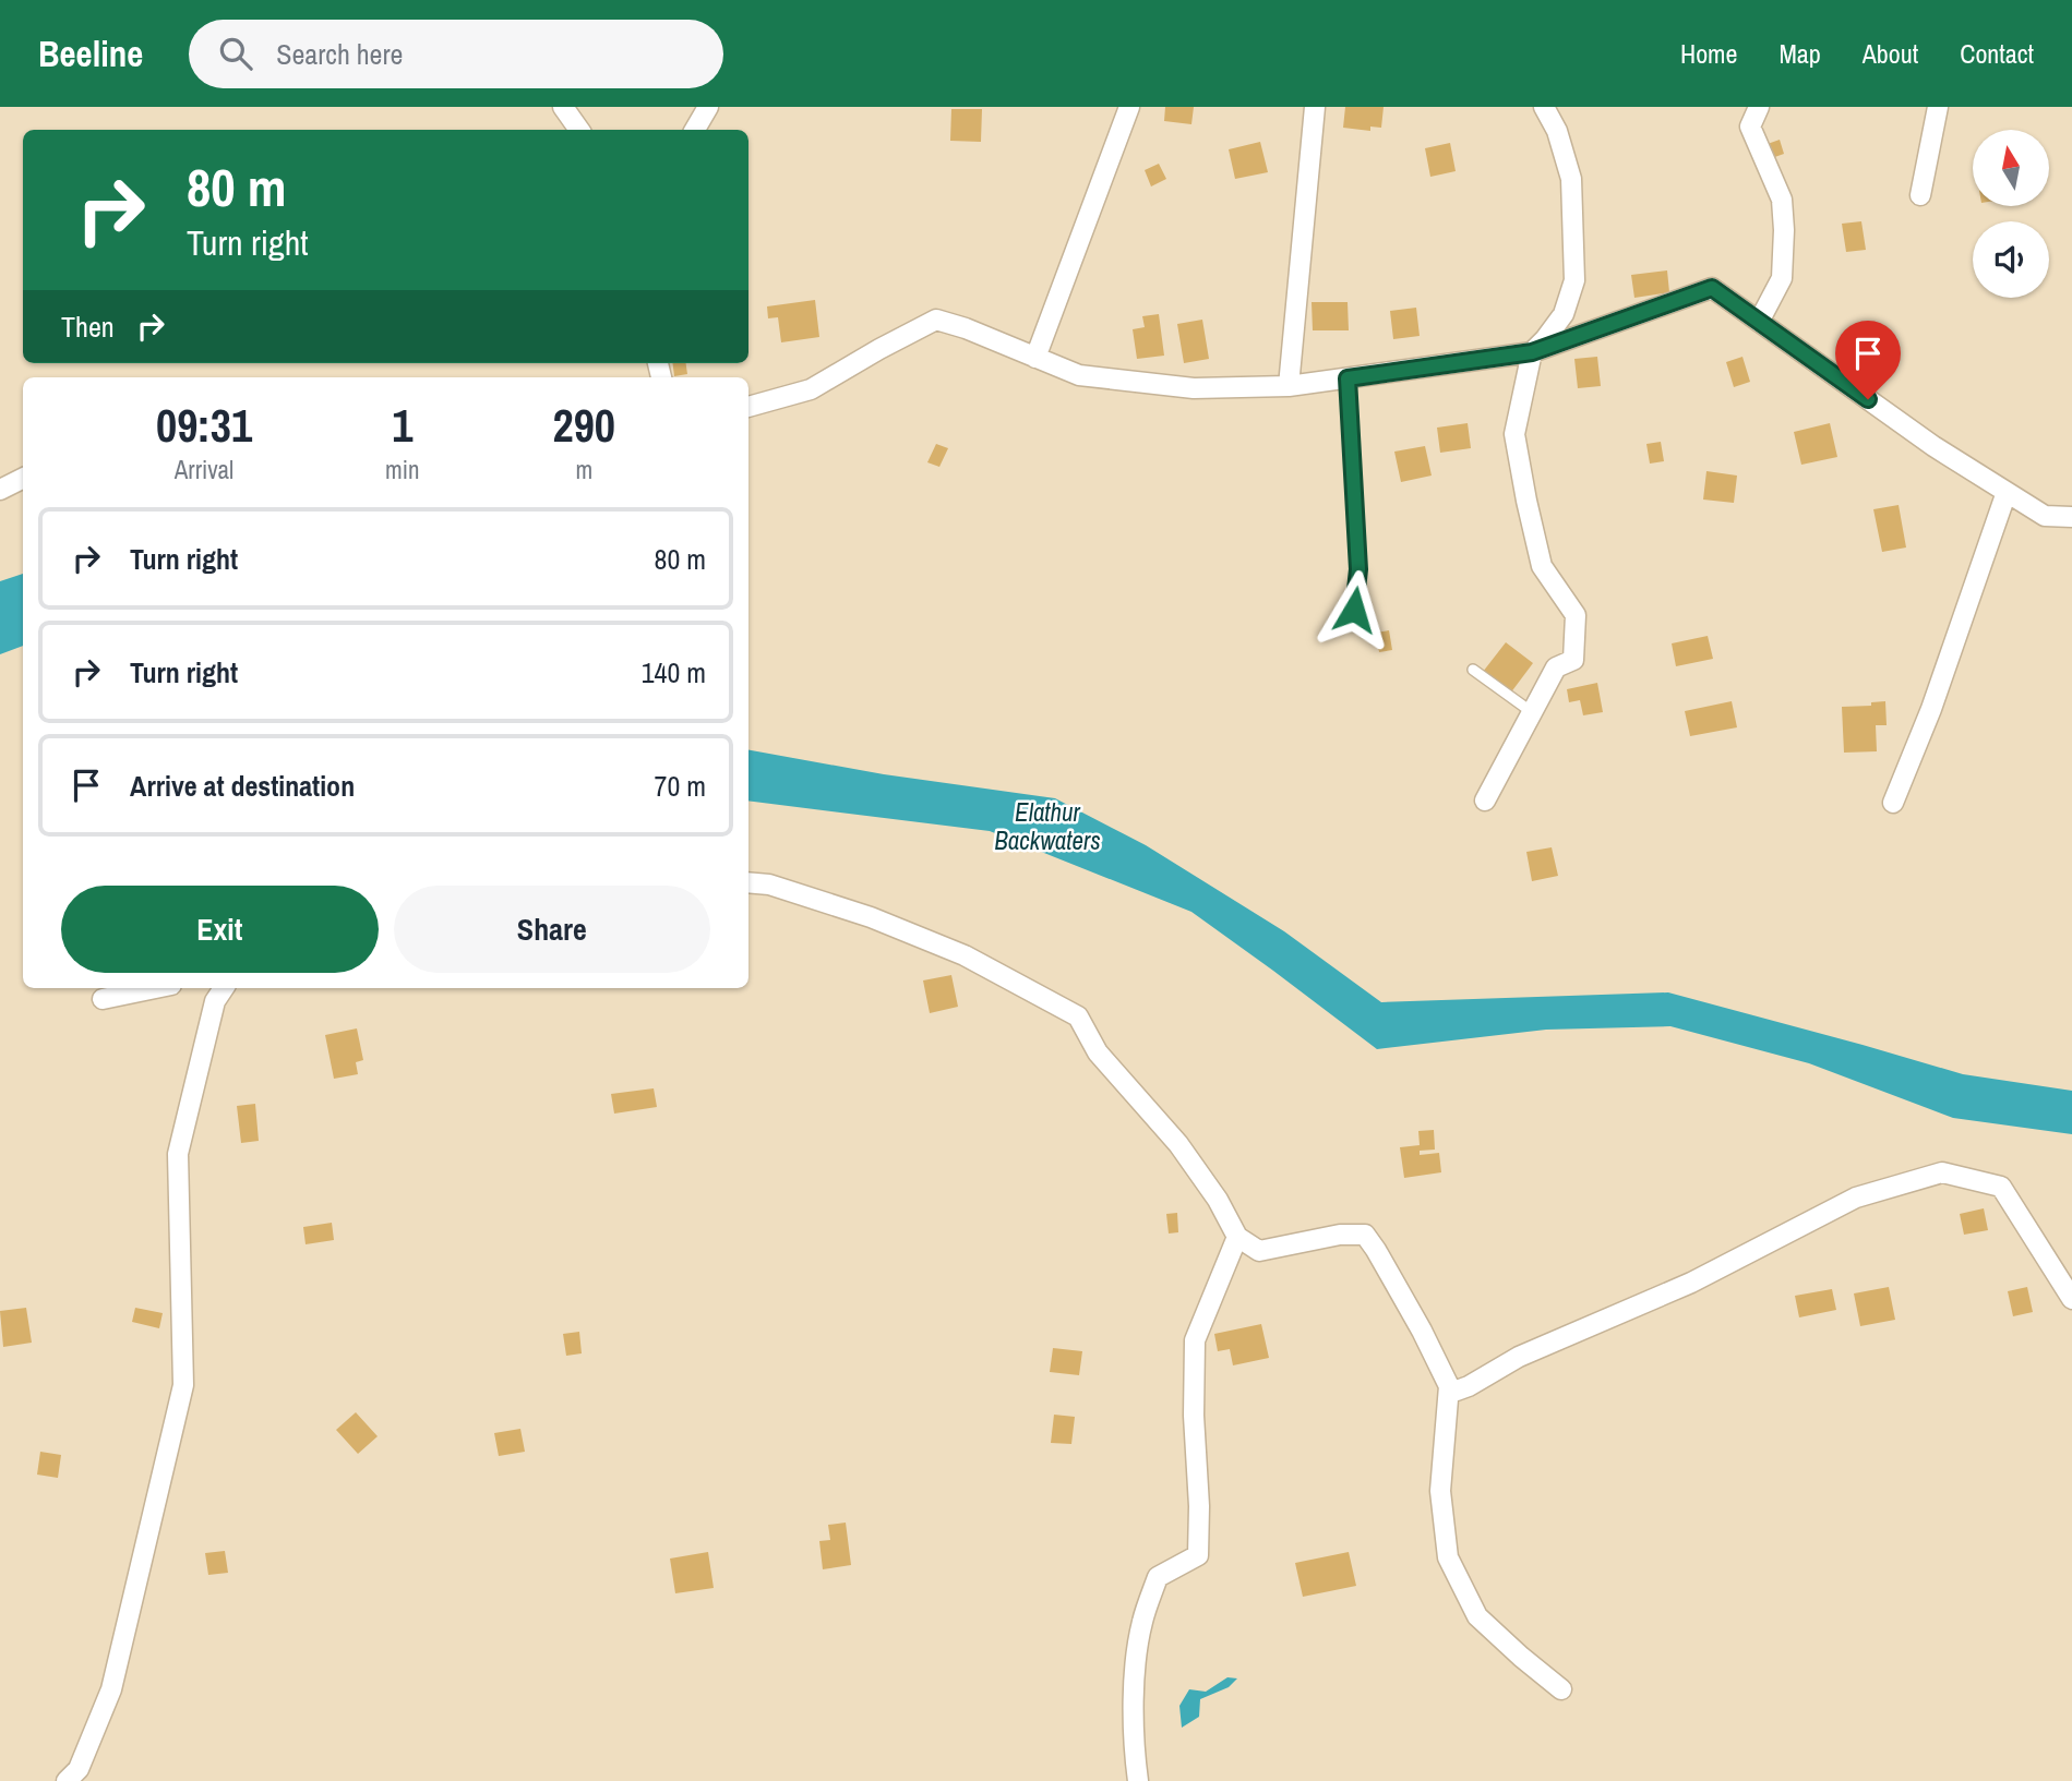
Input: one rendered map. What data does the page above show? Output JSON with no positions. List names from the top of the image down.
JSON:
{
  "water": ["Elathur Backwaters"],
  "north": "top",
  "page": {
    "header": "Beeline",
    "search": "Search here",
    "nav": [
      "Home",
      "Map",
      "About",
      "Contact"
    ],
    "turn": ["80 m", "Turn right"],
    "then": "Then",
    "eta": [
      "09:31",
      "Arrival",
      "1",
      "min",
      "290",
      "m"
    ],
    "list": [
      {
        "name": "Turn right",
        "value": "80 m"
      },
      {
        "name": "Turn right",
        "value": "140 m"
      },
      {
        "name": "Arrive at destination",
        "value": "70 m"
      }
    ],
    "buttons": ["Exit", "Share"]
  }
}
